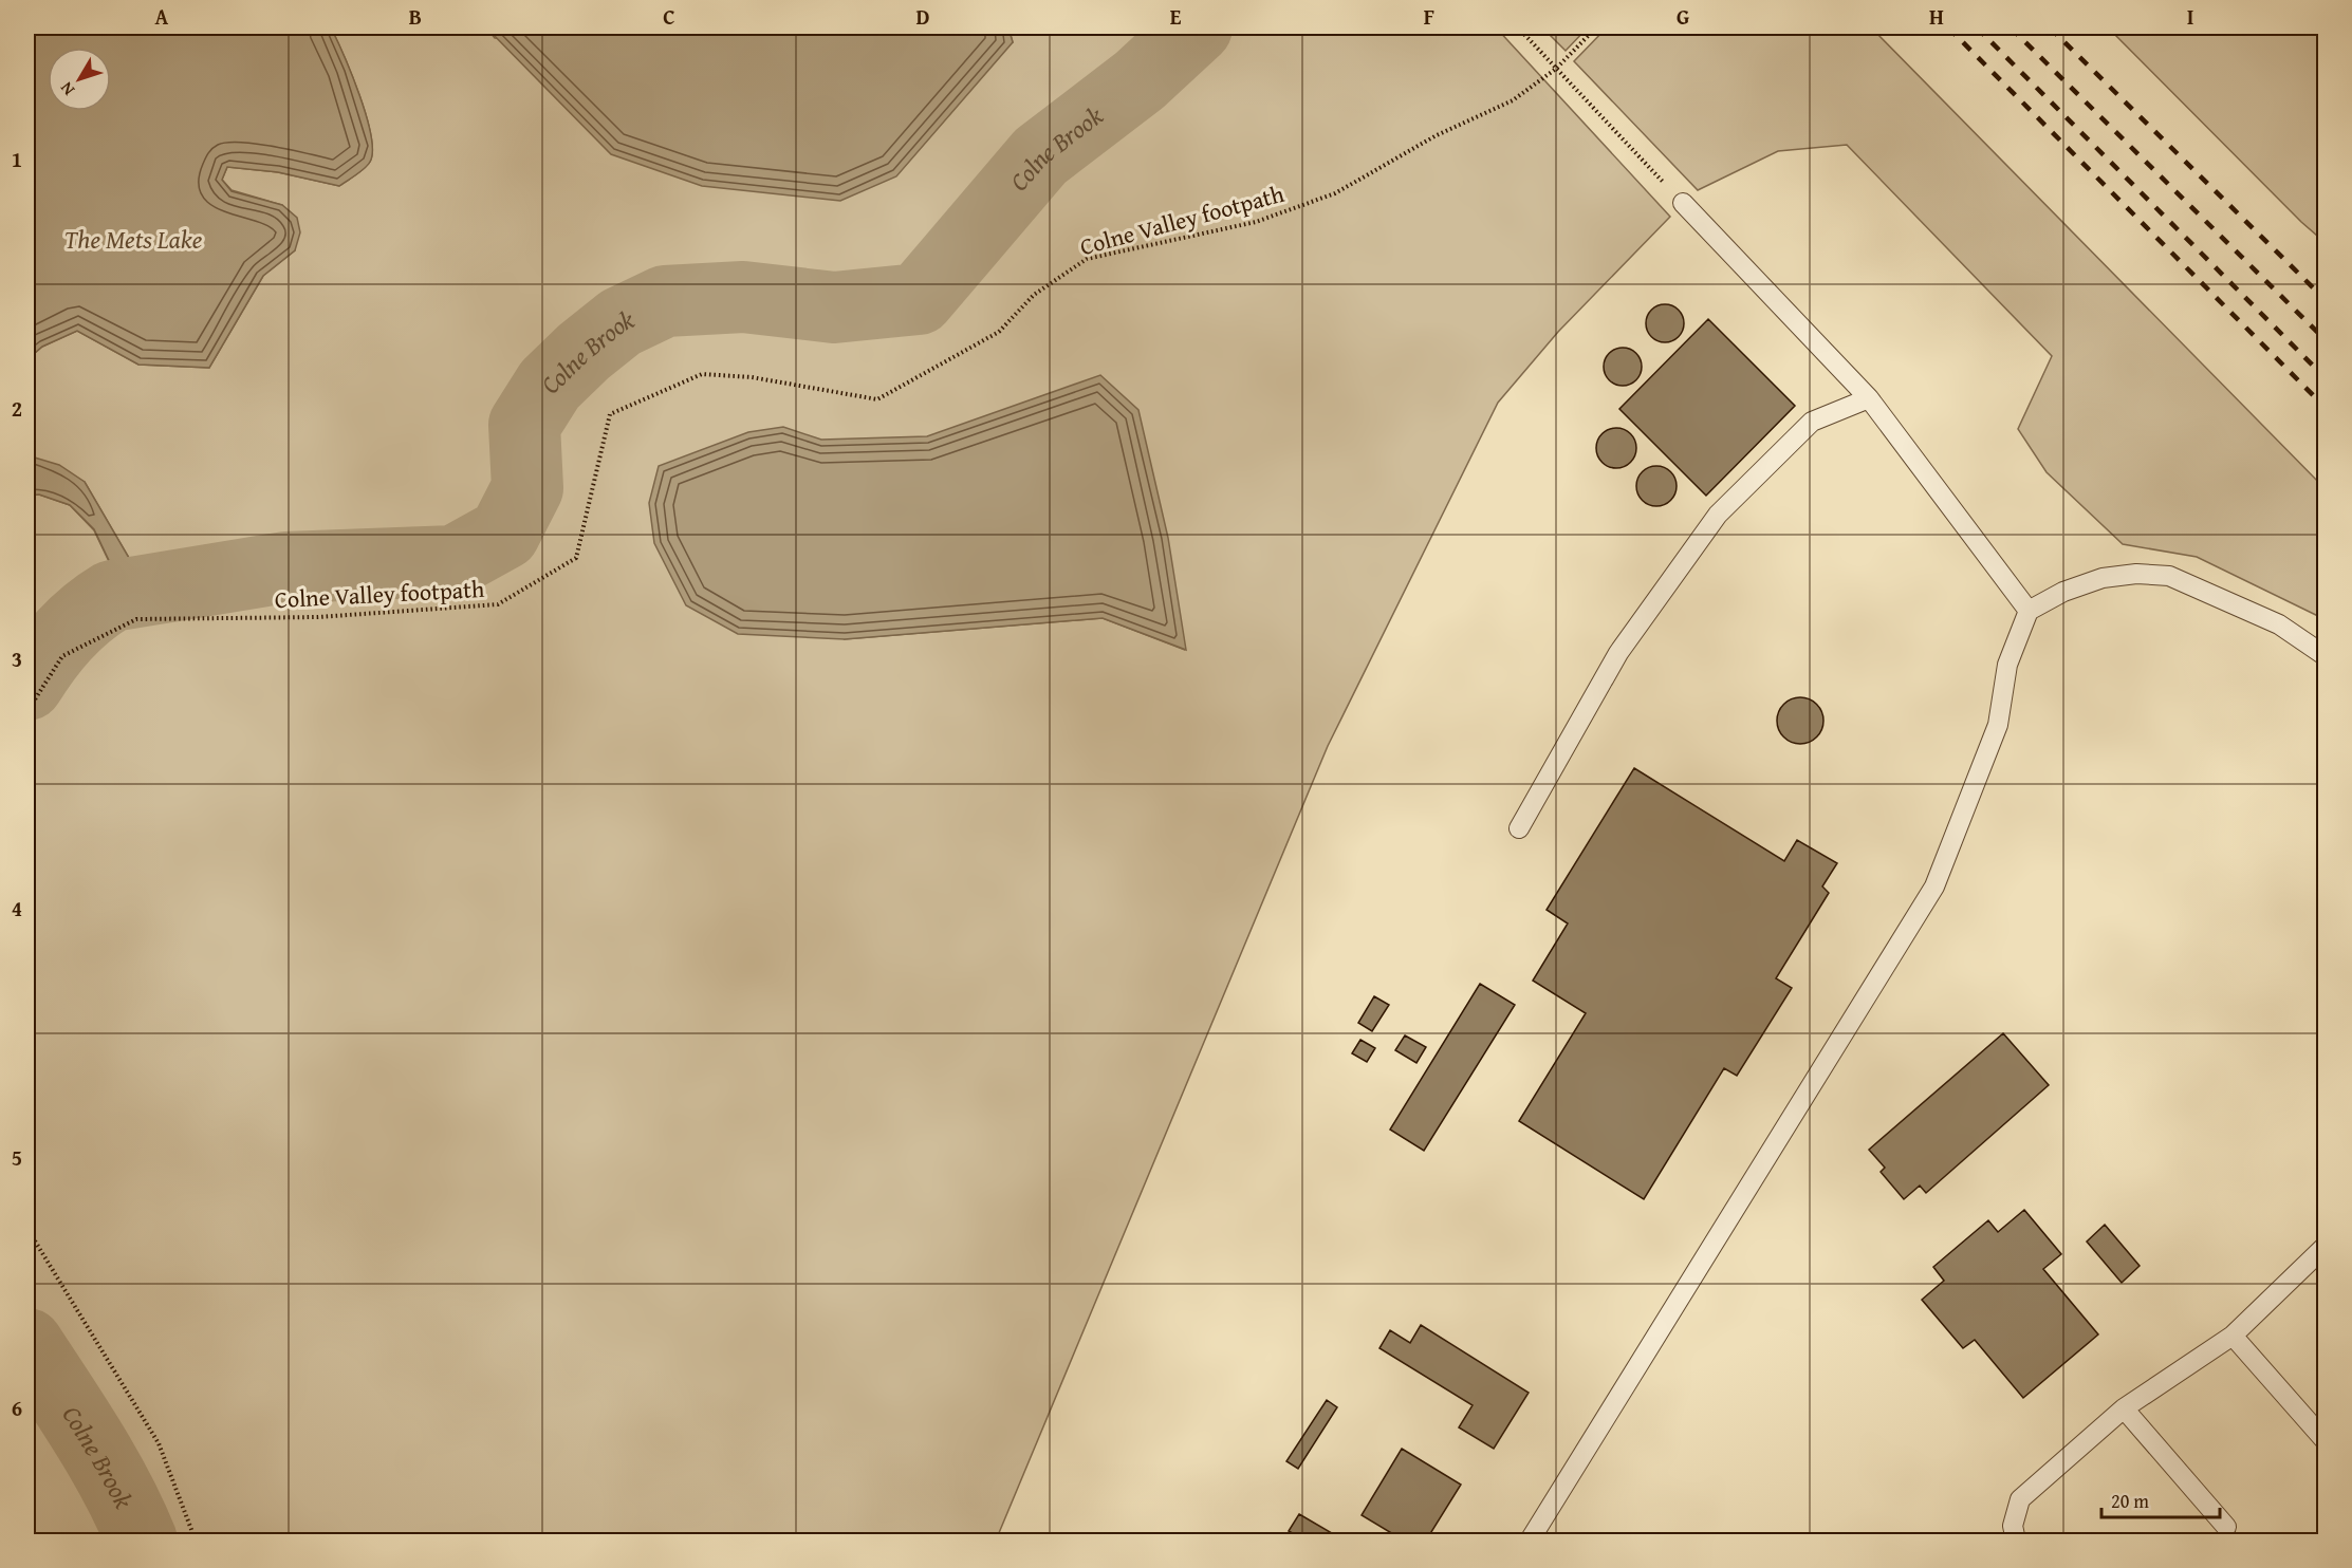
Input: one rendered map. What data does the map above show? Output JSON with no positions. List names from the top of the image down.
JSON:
{
  "streets": {
    "path": ["Colne Valley footpath"]
  },
  "water": ["Colne Brook", "The Mets Lake"],
  "scale_bar": "20 m",
  "north": "bottom left",
  "grid": {
    "columns": [
      "A",
      "B",
      "C",
      "D",
      "E",
      "F",
      "G",
      "H",
      "I"
    ],
    "rows": [
      "1",
      "2",
      "3",
      "4",
      "5",
      "6"
    ]
  }
}
